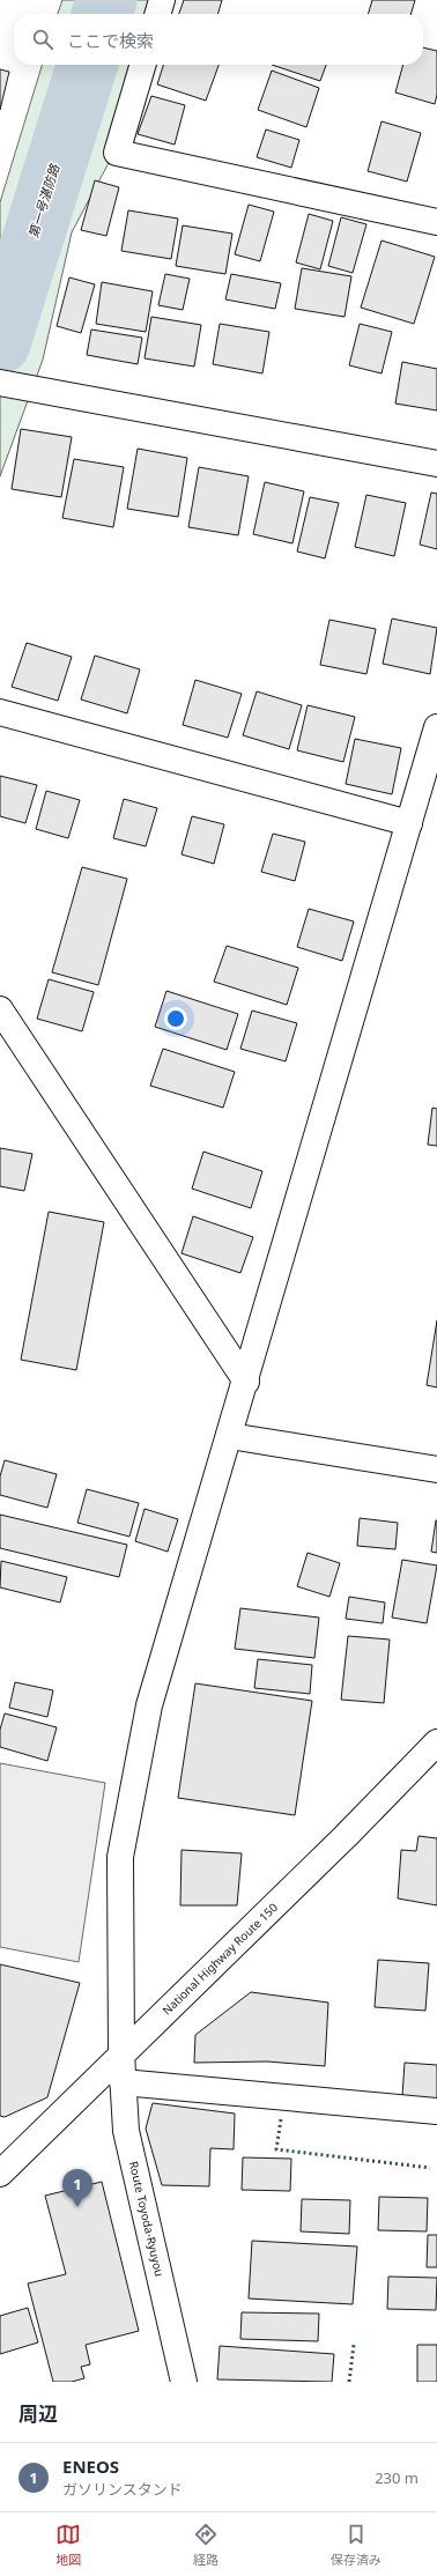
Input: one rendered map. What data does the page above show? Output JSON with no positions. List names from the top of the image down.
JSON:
{
  "streets": {
    "main road": ["National Highway Route 150", "Route Toyoda-Ryuyou"]
  },
  "crossings": [
    ["National Highway Route 150", "Route Toyoda-Ryuyou"]
  ],
  "water": ["第一号湛防路"],
  "page": {
    "search": "ここで検索",
    "pins": "1",
    "heading": "周辺",
    "list": [
      {
        "mark": "1",
        "name": "ENEOS",
        "note": "ガソリンスタンド",
        "value": "230 m"
      }
    ],
    "nav": ["地図", "経路", "保存済み"]
  }
}
